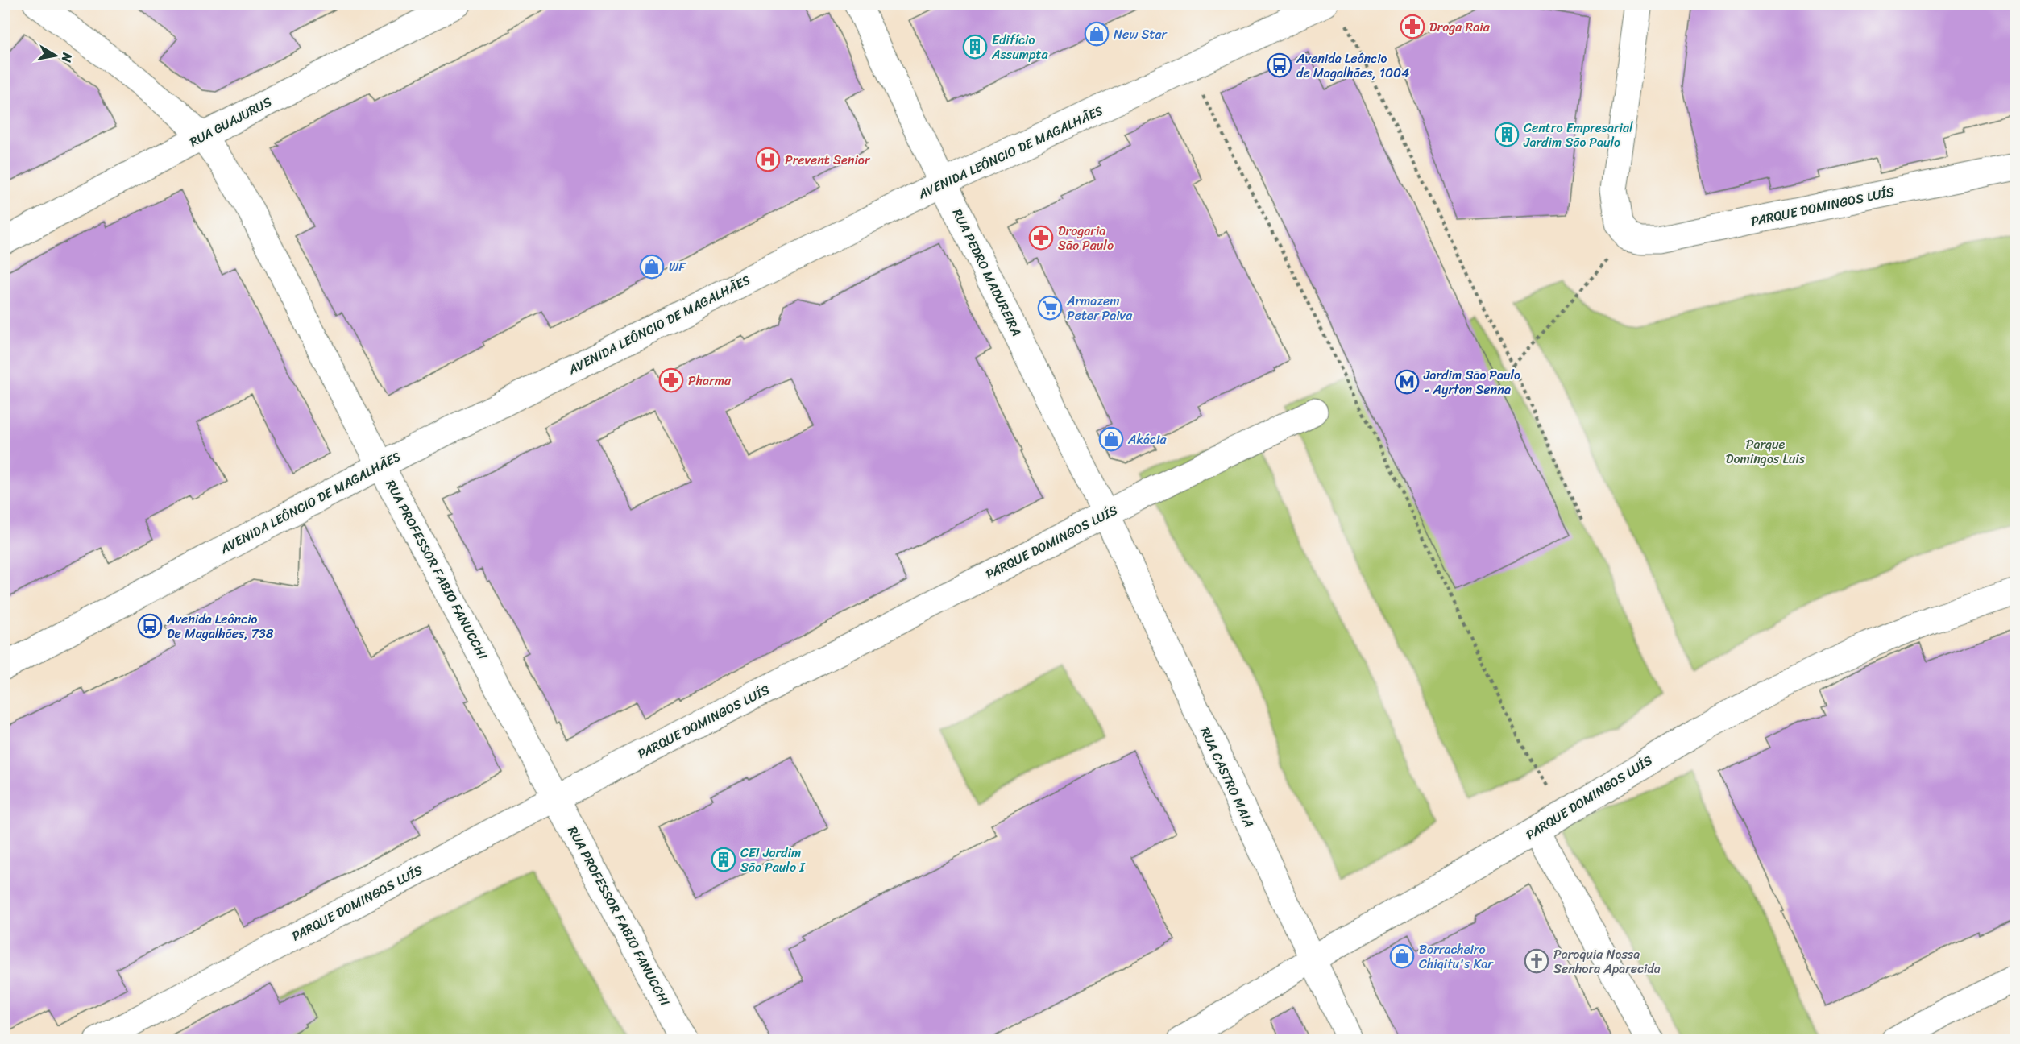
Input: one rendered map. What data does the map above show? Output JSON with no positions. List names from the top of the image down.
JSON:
{
  "streets": {
    "street": [
      "RUA GUAJURUS",
      "AVENIDA LEÔNCIO DE MAGALHÃES",
      "PARQUE DOMINGOS LUÍS",
      "RUA PEDRO MADUREIRA",
      "RUA PROFESSOR FABIO FANUCCHI",
      "RUA CASTRO MAIA"
    ]
  },
  "crossings": [
    ["RUA GUAJURUS", "RUA PROFESSOR FABIO FANUCCHI"],
    ["AVENIDA LEÔNCIO DE MAGALHÃES", "RUA PEDRO MADUREIRA"],
    ["AVENIDA LEÔNCIO DE MAGALHÃES", "RUA PROFESSOR FABIO FANUCCHI"],
    ["PARQUE DOMINGOS LUÍS", "RUA PEDRO MADUREIRA"],
    ["PARQUE DOMINGOS LUÍS", "RUA PROFESSOR FABIO FANUCCHI"],
    ["PARQUE DOMINGOS LUÍS", "RUA CASTRO MAIA"],
    ["RUA PEDRO MADUREIRA", "RUA CASTRO MAIA"]
  ],
  "parks": ["Parque Domingos Luis"],
  "places": {
    "pharmacy": ["Droga Raia", "Drogaria São Paulo", "Pharma"],
    "shop": [
      "New Star",
      "WF",
      "Akácia",
      "Borracheiro Chiqitu's Kar"
    ],
    "building": ["Edifício Assumpta", "Centro Empresarial Jardim São Paulo", "CEI Jardim São Paulo I"],
    "bus stop": ["Avenida Leôncio de Magalhães, 1004", "Avenida Leôncio De Magalhães, 738"],
    "hospital": ["Prevent Senior"],
    "supermarket": ["Armazem Peter Paiva"],
    "metro station": ["Jardim São Paulo - Ayrton Senna"],
    "church": ["Paroquia Nossa Senhora Aparecida"]
  },
  "north": "right"
}
